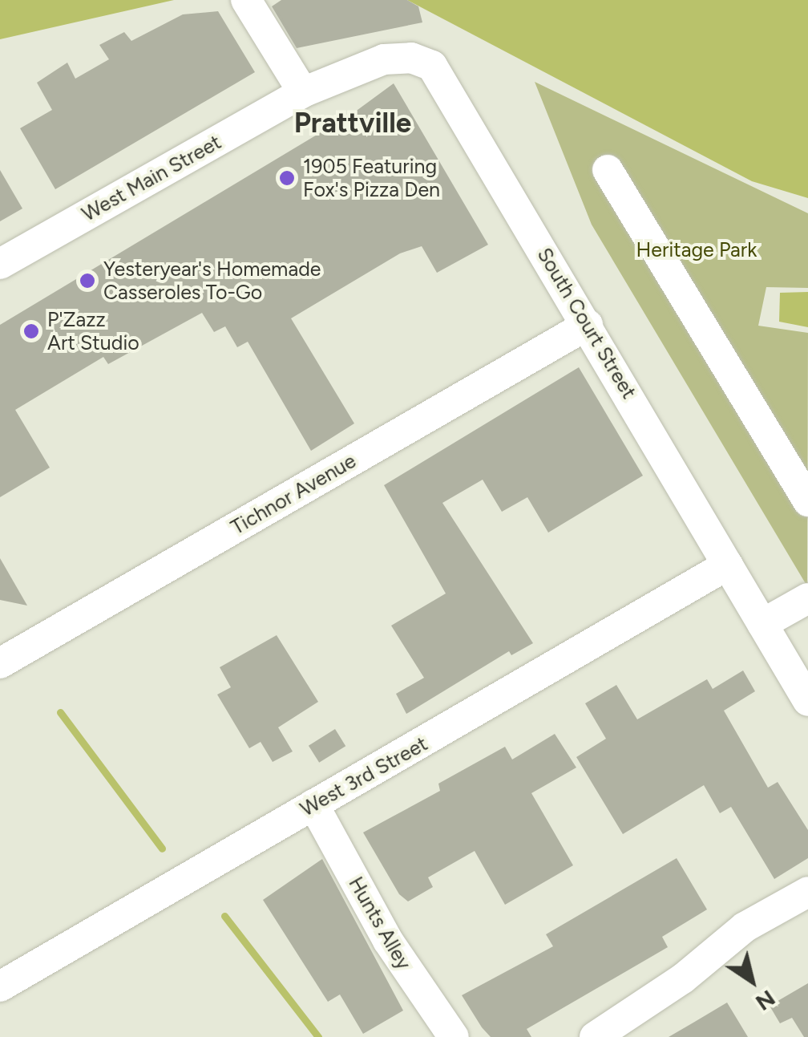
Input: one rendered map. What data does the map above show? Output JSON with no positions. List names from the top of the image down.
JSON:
{
  "streets": {
    "street": [
      "West Main Street",
      "South Court Street",
      "Tichnor Avenue",
      "West 3rd Street",
      "Hunts Alley"
    ]
  },
  "crossings": [
    ["West Main Street", "South Court Street"],
    ["South Court Street", "Tichnor Avenue"],
    ["South Court Street", "West 3rd Street"],
    ["West 3rd Street", "Hunts Alley"]
  ],
  "districts": ["Prattville"],
  "parks": ["Heritage Park"],
  "places": ["1905 Featuring Fox's Pizza Den", "Yesteryear's Homemade Casseroles To-Go", "P'Zazz Art Studio"],
  "north": "bottom right"
}
